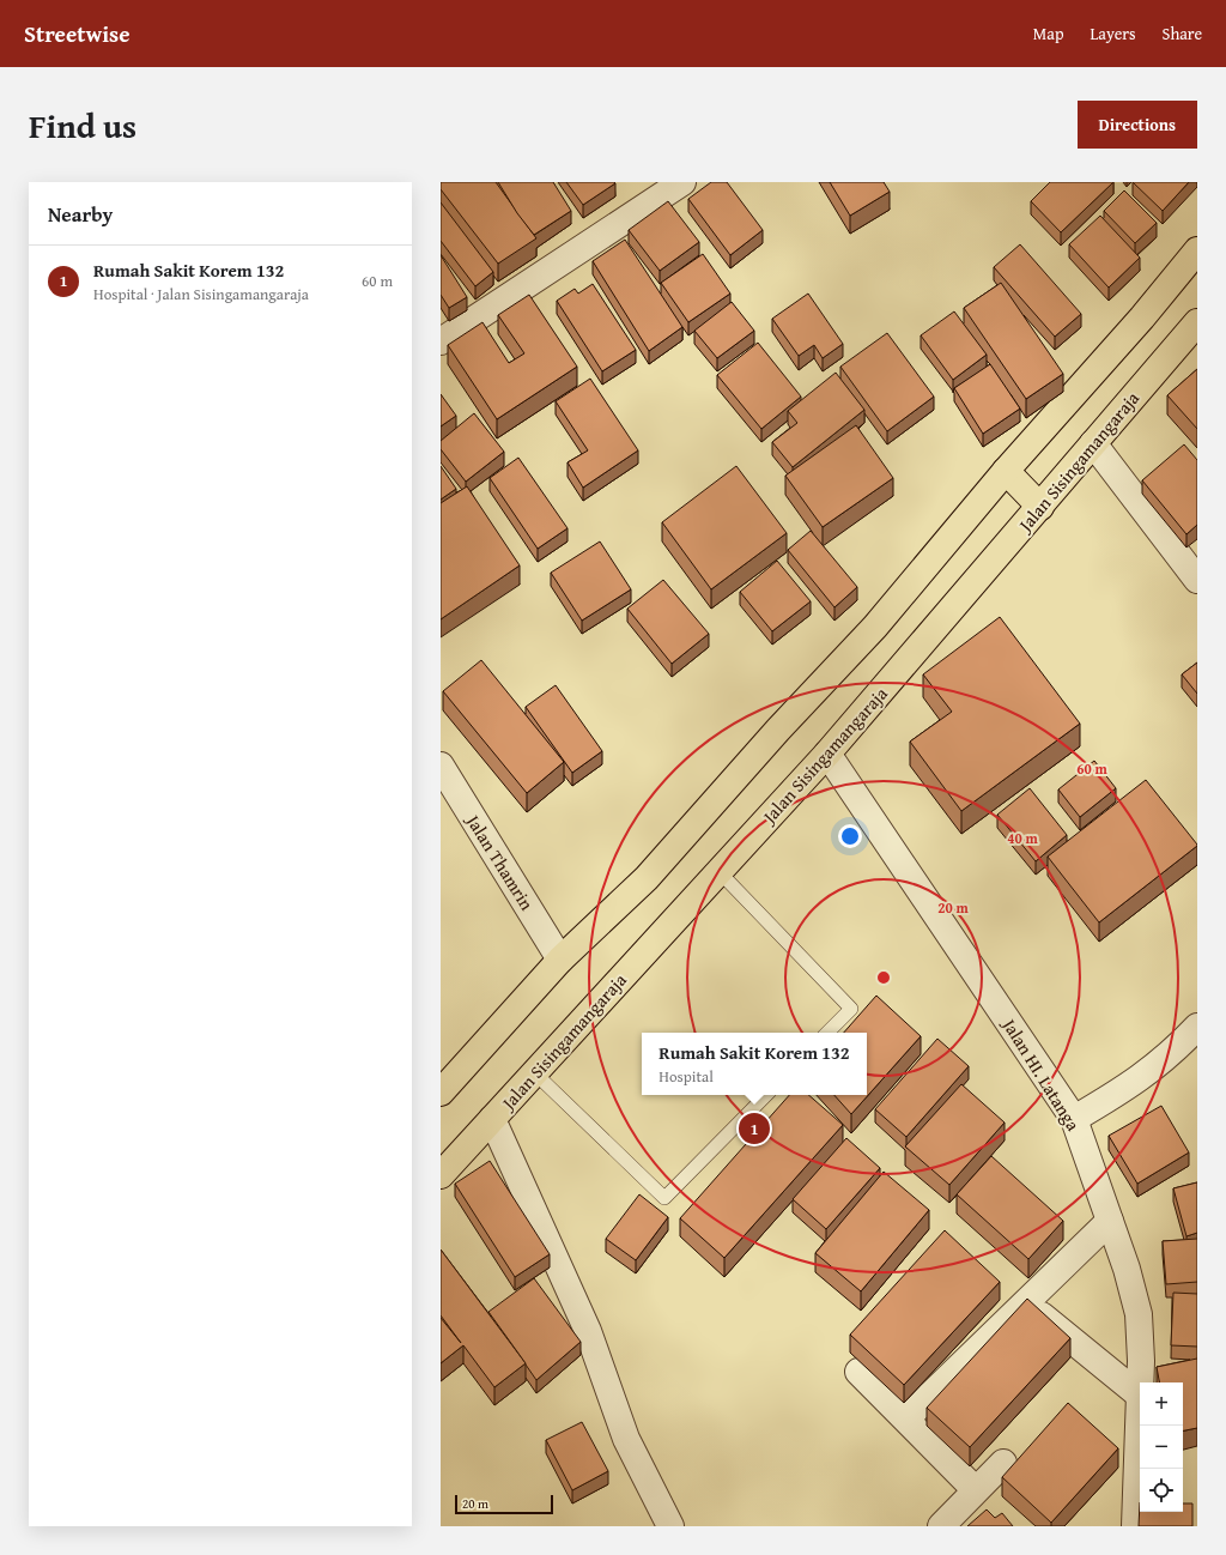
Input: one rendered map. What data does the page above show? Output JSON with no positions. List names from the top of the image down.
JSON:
{
  "streets": {
    "main road": ["Jalan Sisingamangaraja"],
    "street": ["Jalan Thamrin", "Jalan HI. Latanga"]
  },
  "crossings": [
    ["Jalan Sisingamangaraja", "Jalan HI. Latanga"]
  ],
  "scale_bar": "20 m",
  "page": {
    "header": "Streetwise",
    "nav": ["Map", "Layers", "Share"],
    "title": "Find us",
    "buttons": "Directions",
    "heading": "Nearby",
    "list": [
      {
        "mark": "1",
        "name": "Rumah Sakit Korem 132",
        "note": "Hospital · Jalan Sisingamangaraja",
        "value": "60 m"
      }
    ],
    "popup": ["Rumah Sakit Korem 132", "Hospital"],
    "pins": "1",
    "map_buttons": ["+", "−"],
    "scale": "20 m"
  },
  "rings": ["60 m", "40 m", "20 m"]
}
